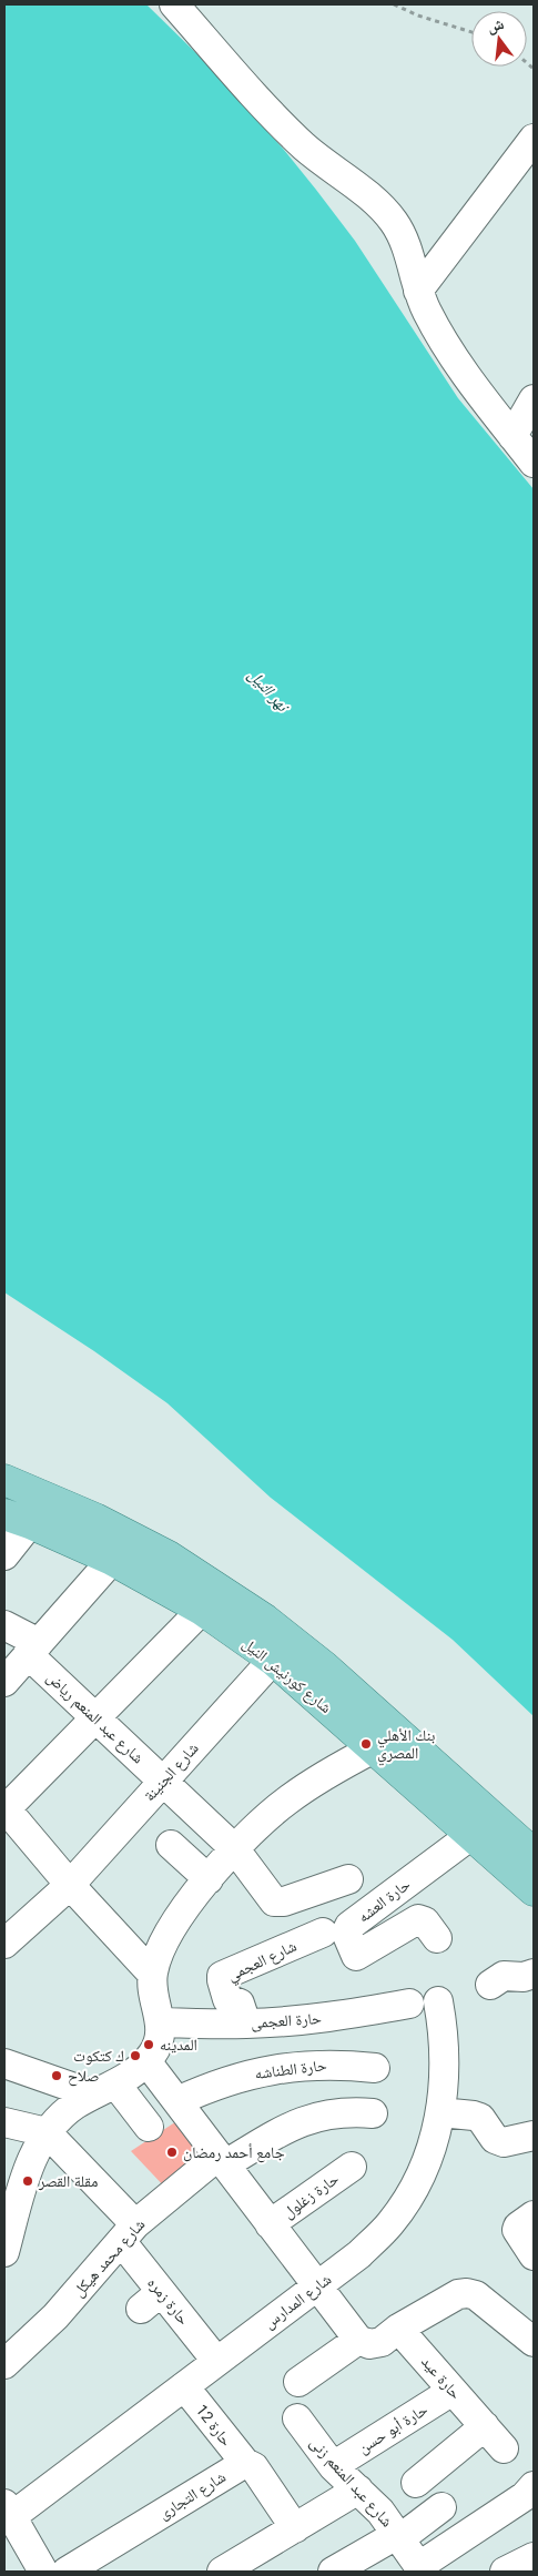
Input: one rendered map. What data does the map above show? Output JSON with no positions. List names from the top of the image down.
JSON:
{
  "streets": {
    "main road": ["شارع كورنيش النيل"],
    "street": [
      "شارع عبد المنعم رياض",
      "شارع الجنينة",
      "حارة العشه",
      "شارع العجمي",
      "حارة العجمى",
      "حارة الطناشه",
      "حارة زغلول",
      "شارع محمد هيكل",
      "حارة زمره",
      "شارع المدارس",
      "حارة عيد",
      "حارة 12",
      "حارة أبو حسن",
      "شارع عبد المنعم زنى",
      "شارع التجارى"
    ]
  },
  "crossings": [
    ["شارع كورنيش النيل", "شارع الجنينة"],
    ["شارع كورنيش النيل", "حارة العشه"],
    ["شارع عبد المنعم رياض", "شارع الجنينة"],
    ["شارع العجمي", "حارة العجمى"],
    ["شارع محمد هيكل", "حارة زمره"],
    ["حارة زمره", "شارع المدارس"],
    ["شارع المدارس", "حارة 12"],
    ["حارة عيد", "حارة أبو حسن"],
    ["حارة 12", "شارع التجارى"],
    ["حارة أبو حسن", "شارع عبد المنعم زنى"]
  ],
  "water": ["نهر النيل"],
  "places": [
    "بنك الأهلي المصري",
    "المدينه",
    "ك كتكوت",
    "صلاح",
    "جامع أحمد رمضان",
    "مقلة القصر"
  ],
  "north": "top"
}
